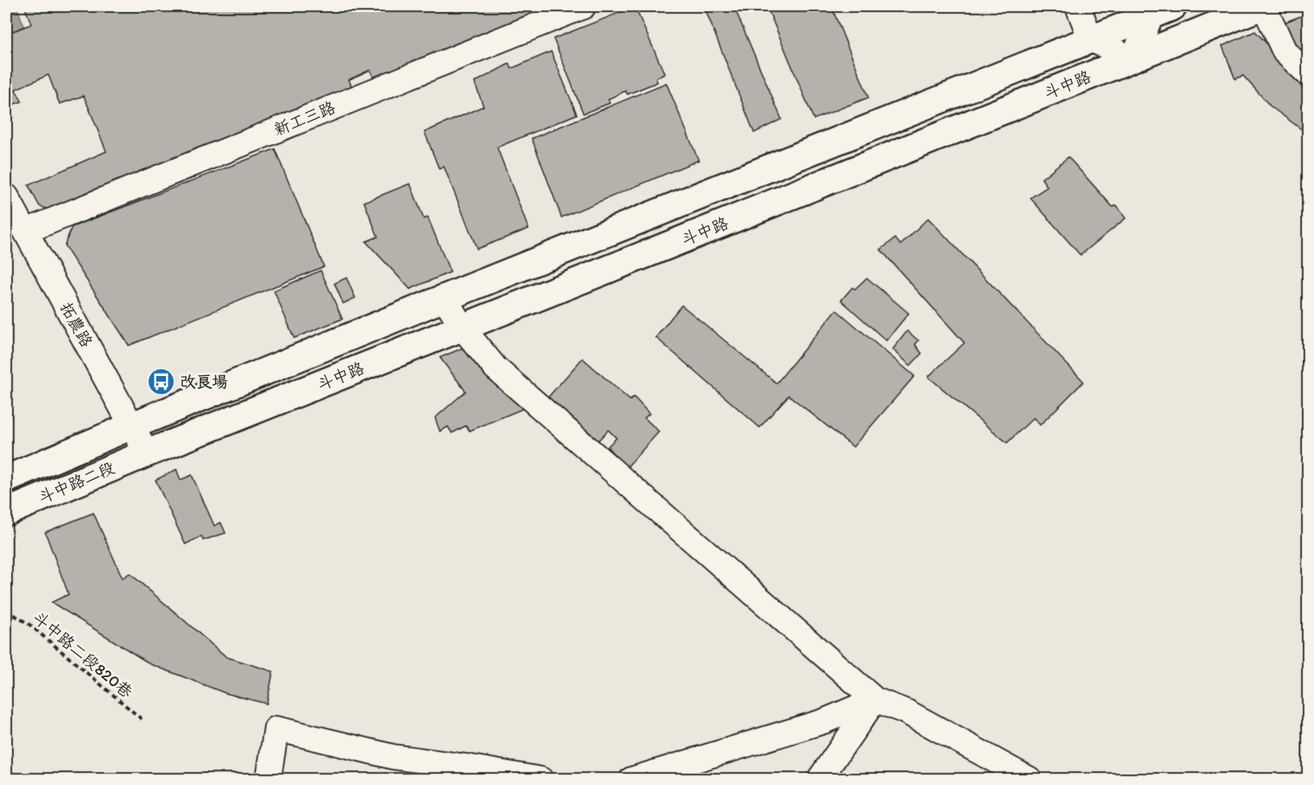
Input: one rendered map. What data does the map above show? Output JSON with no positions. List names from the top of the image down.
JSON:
{
  "streets": {
    "main road": ["斗中路", "斗中路二段"],
    "street": ["新工三路", "拓農路"],
    "path": ["斗中路二段820巷"]
  },
  "crossings": [
    ["斗中路", "拓農路"],
    ["斗中路", "斗中路二段"],
    ["新工三路", "拓農路"],
    ["拓農路", "斗中路二段"]
  ],
  "places": {
    "bus stop": ["改良場"]
  }
}
